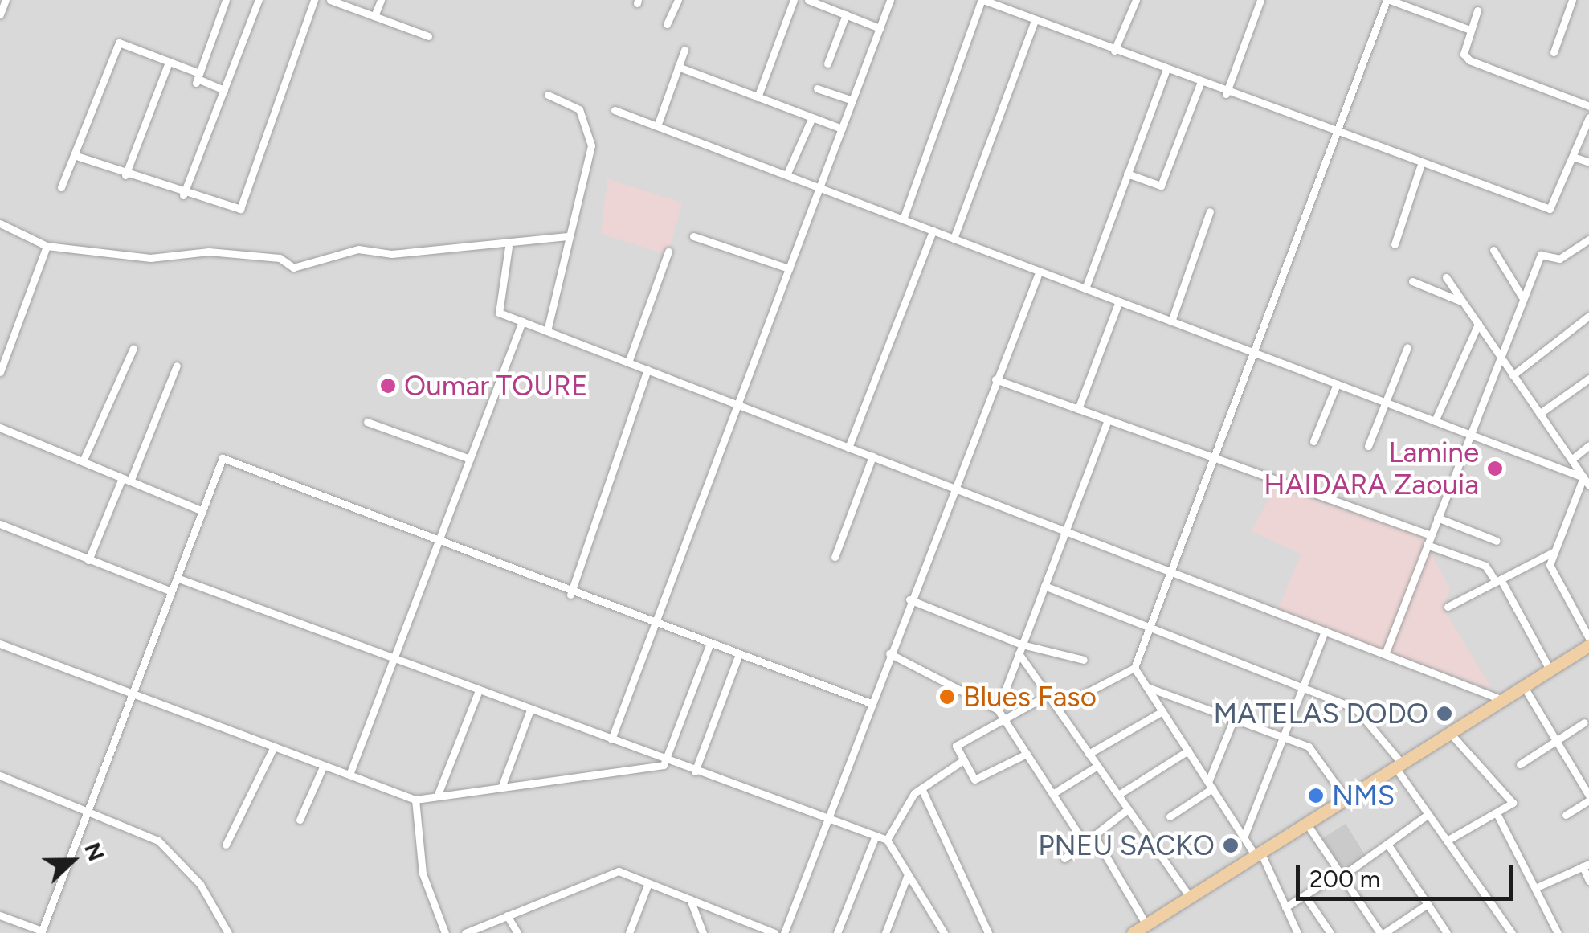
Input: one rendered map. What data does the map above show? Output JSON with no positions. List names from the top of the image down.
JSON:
{
  "places": [
    "Oumar TOURE",
    "Lamine HAIDARA Zaouia",
    "Blues Faso",
    "MATELAS DODO",
    "NMS",
    "PNEU SACKO"
  ],
  "scale_bar": "200 m",
  "north": "right"
}
